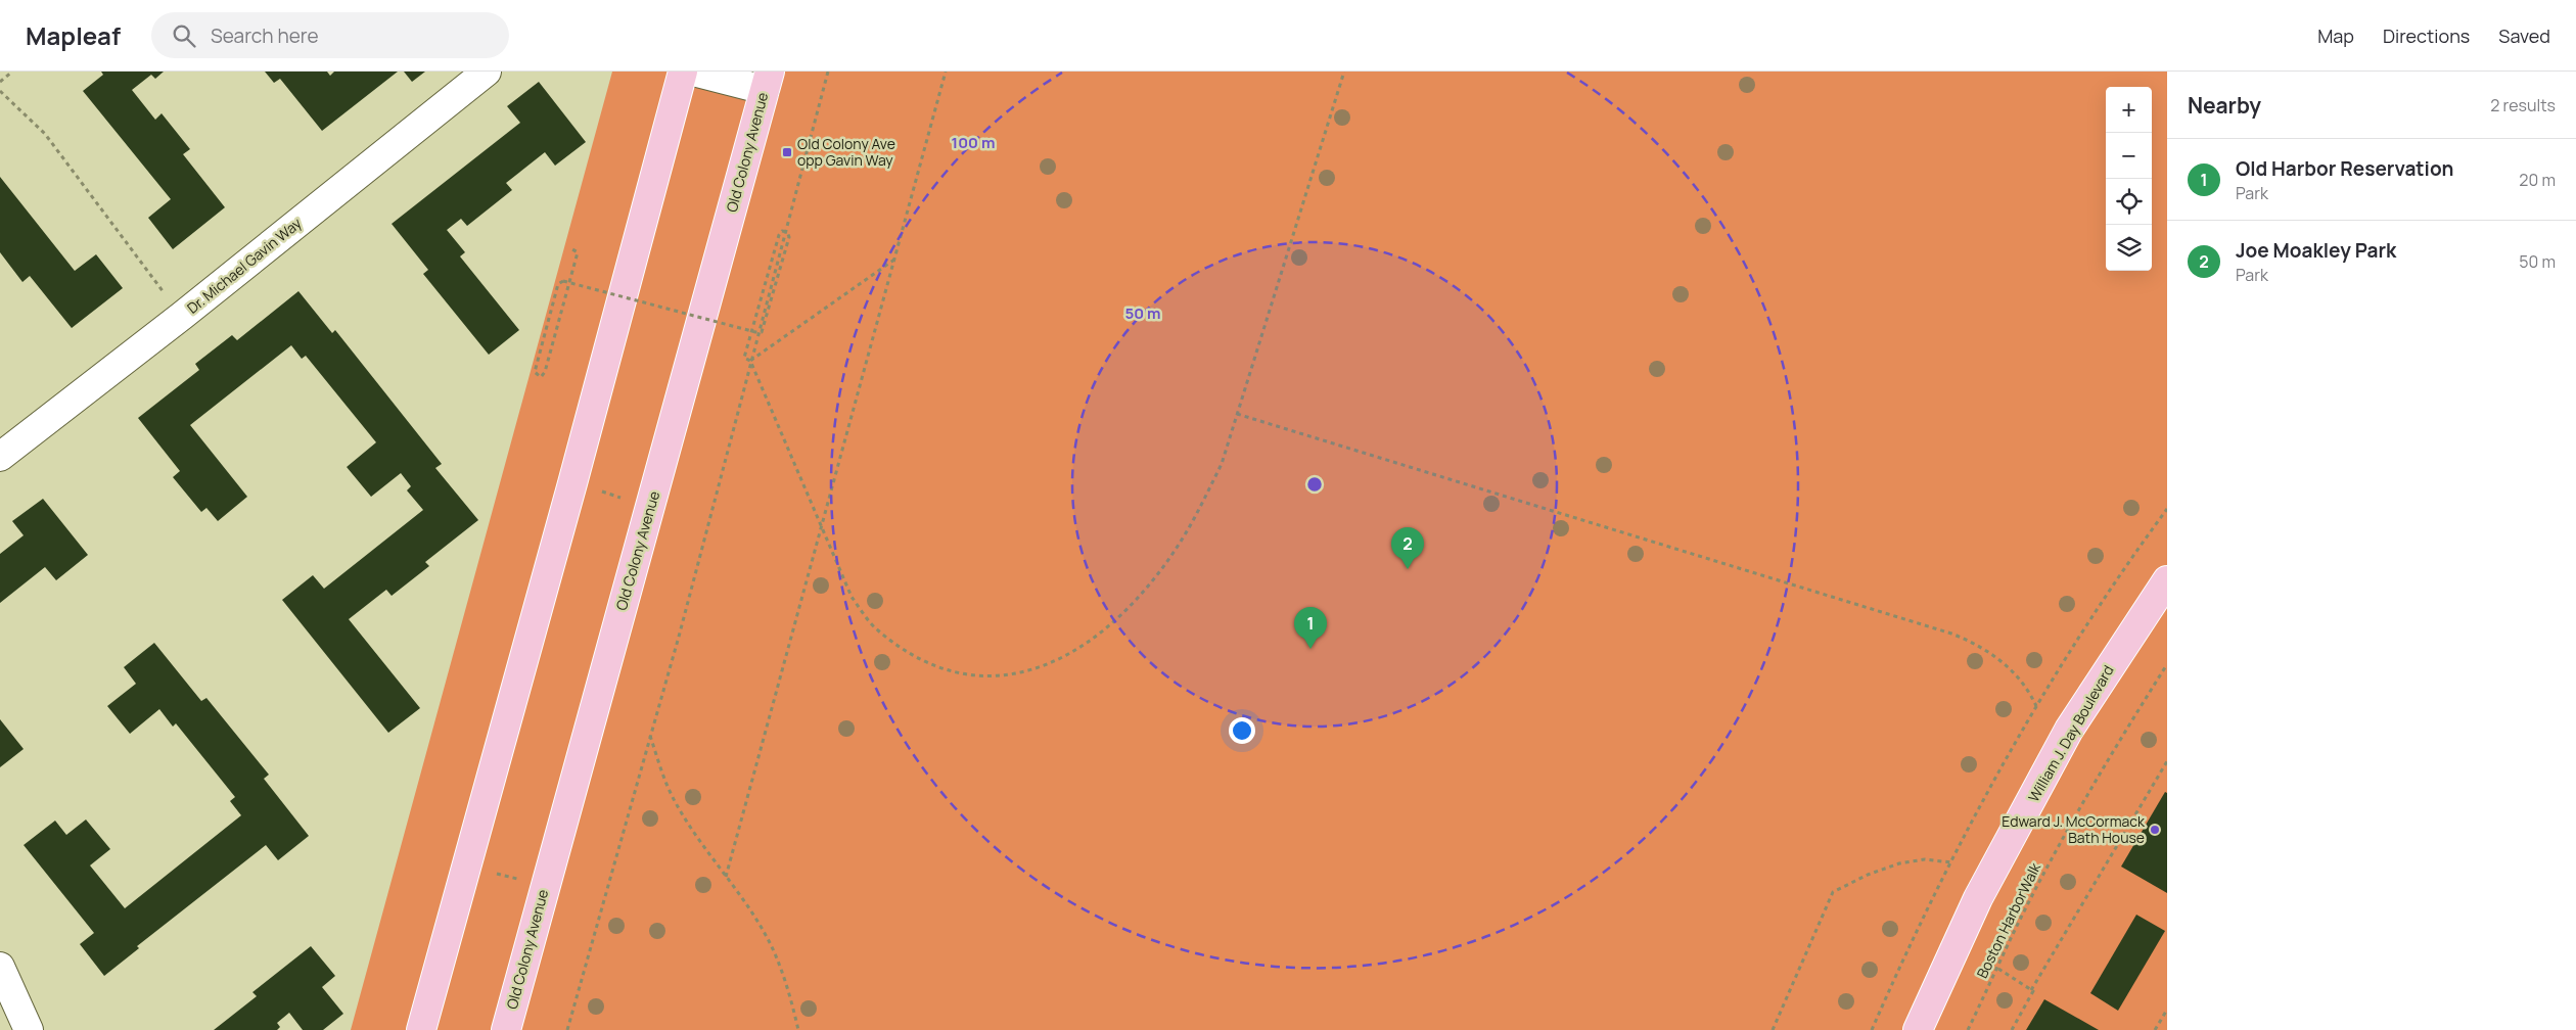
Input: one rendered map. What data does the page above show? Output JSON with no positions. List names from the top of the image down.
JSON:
{
  "streets": {
    "main road": ["Old Colony Avenue", "William J. Day Boulevard"],
    "street": ["Dr. Michael Gavin Way"],
    "path": ["Boston HarborWalk"]
  },
  "places": {
    "transit": ["Old Colony Ave opp Gavin Way"],
    "other": ["Edward J. McCormack Bath House"]
  },
  "page": {
    "header": "Mapleaf",
    "search": "Search here",
    "nav": ["Map", "Directions", "Saved"],
    "heading": ["Nearby", "2 results"],
    "map_buttons": ["+", "−"],
    "list": [
      {
        "mark": "1",
        "name": "Old Harbor Reservation",
        "note": "Park",
        "value": "20 m"
      },
      {
        "mark": "2",
        "name": "Joe Moakley Park",
        "note": "Park",
        "value": "50 m"
      }
    ],
    "pins": ["2", "1"]
  },
  "rings": ["100 m", "50 m"]
}
